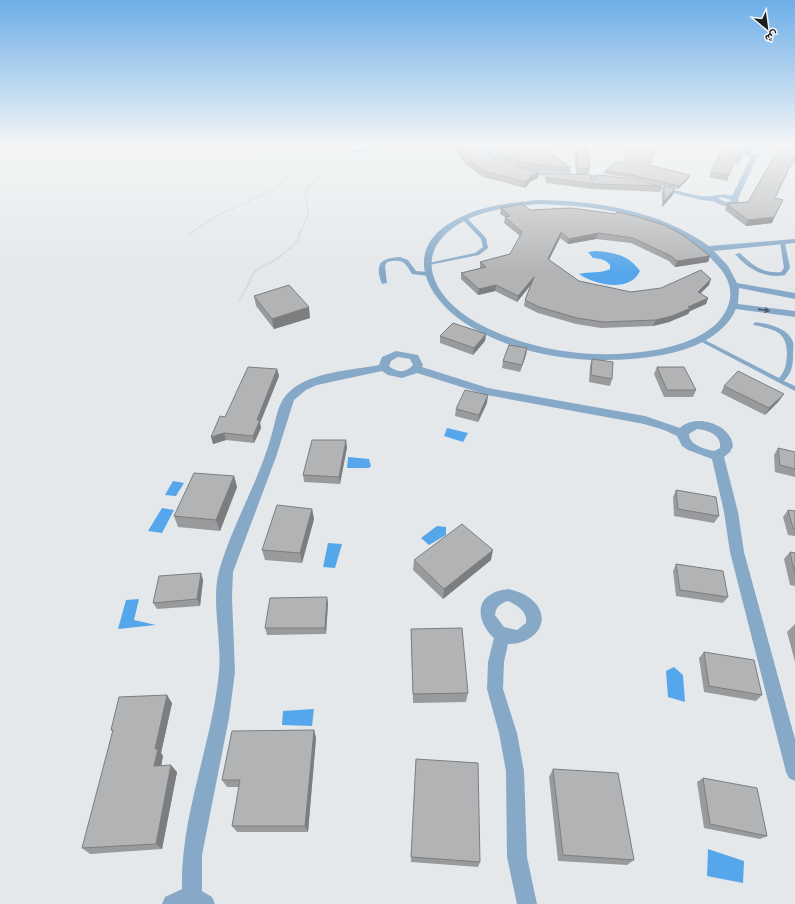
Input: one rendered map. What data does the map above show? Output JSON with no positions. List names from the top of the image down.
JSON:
{
  "north": "bottom right"
}
